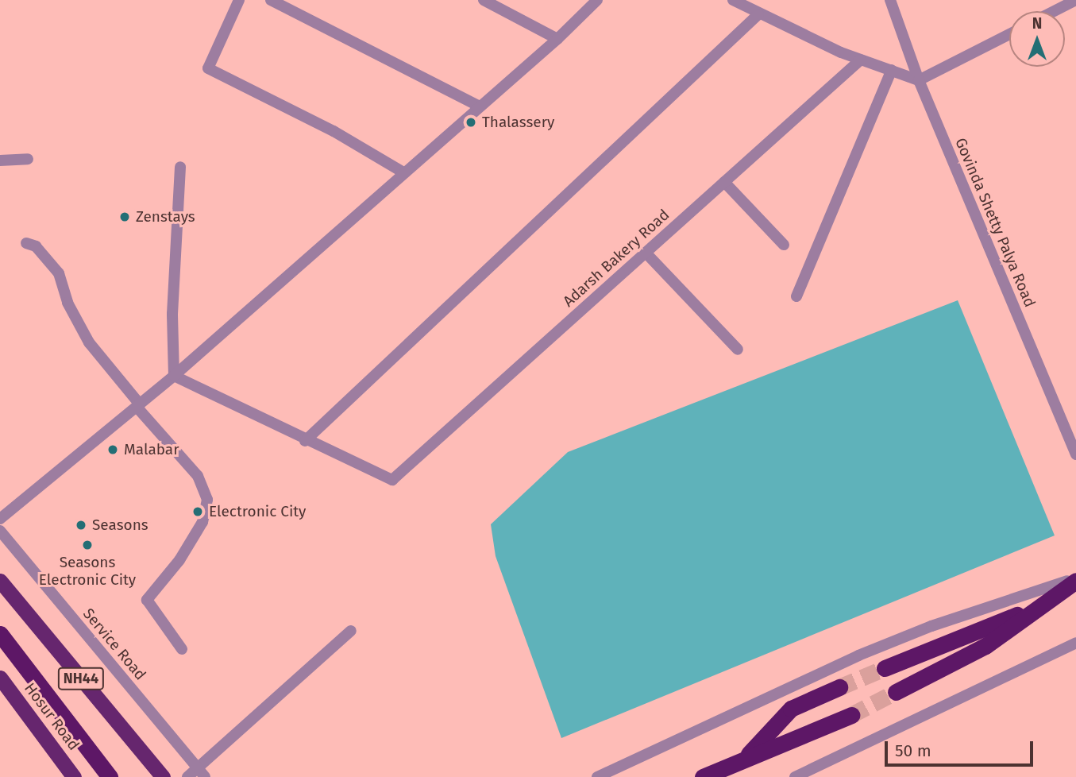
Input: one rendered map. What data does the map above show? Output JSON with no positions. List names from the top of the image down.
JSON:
{
  "streets": {
    "highway": ["NH44", "Hosur Road"],
    "street": ["Govinda Shetty Palya Road", "Adarsh Bakery Road", "Service Road"]
  },
  "places": [
    "Thalassery",
    "Zenstays",
    "Malabar",
    "Electronic City",
    "Seasons",
    "Seasons Electronic City"
  ],
  "scale_bar": "50 m",
  "north": "top"
}
